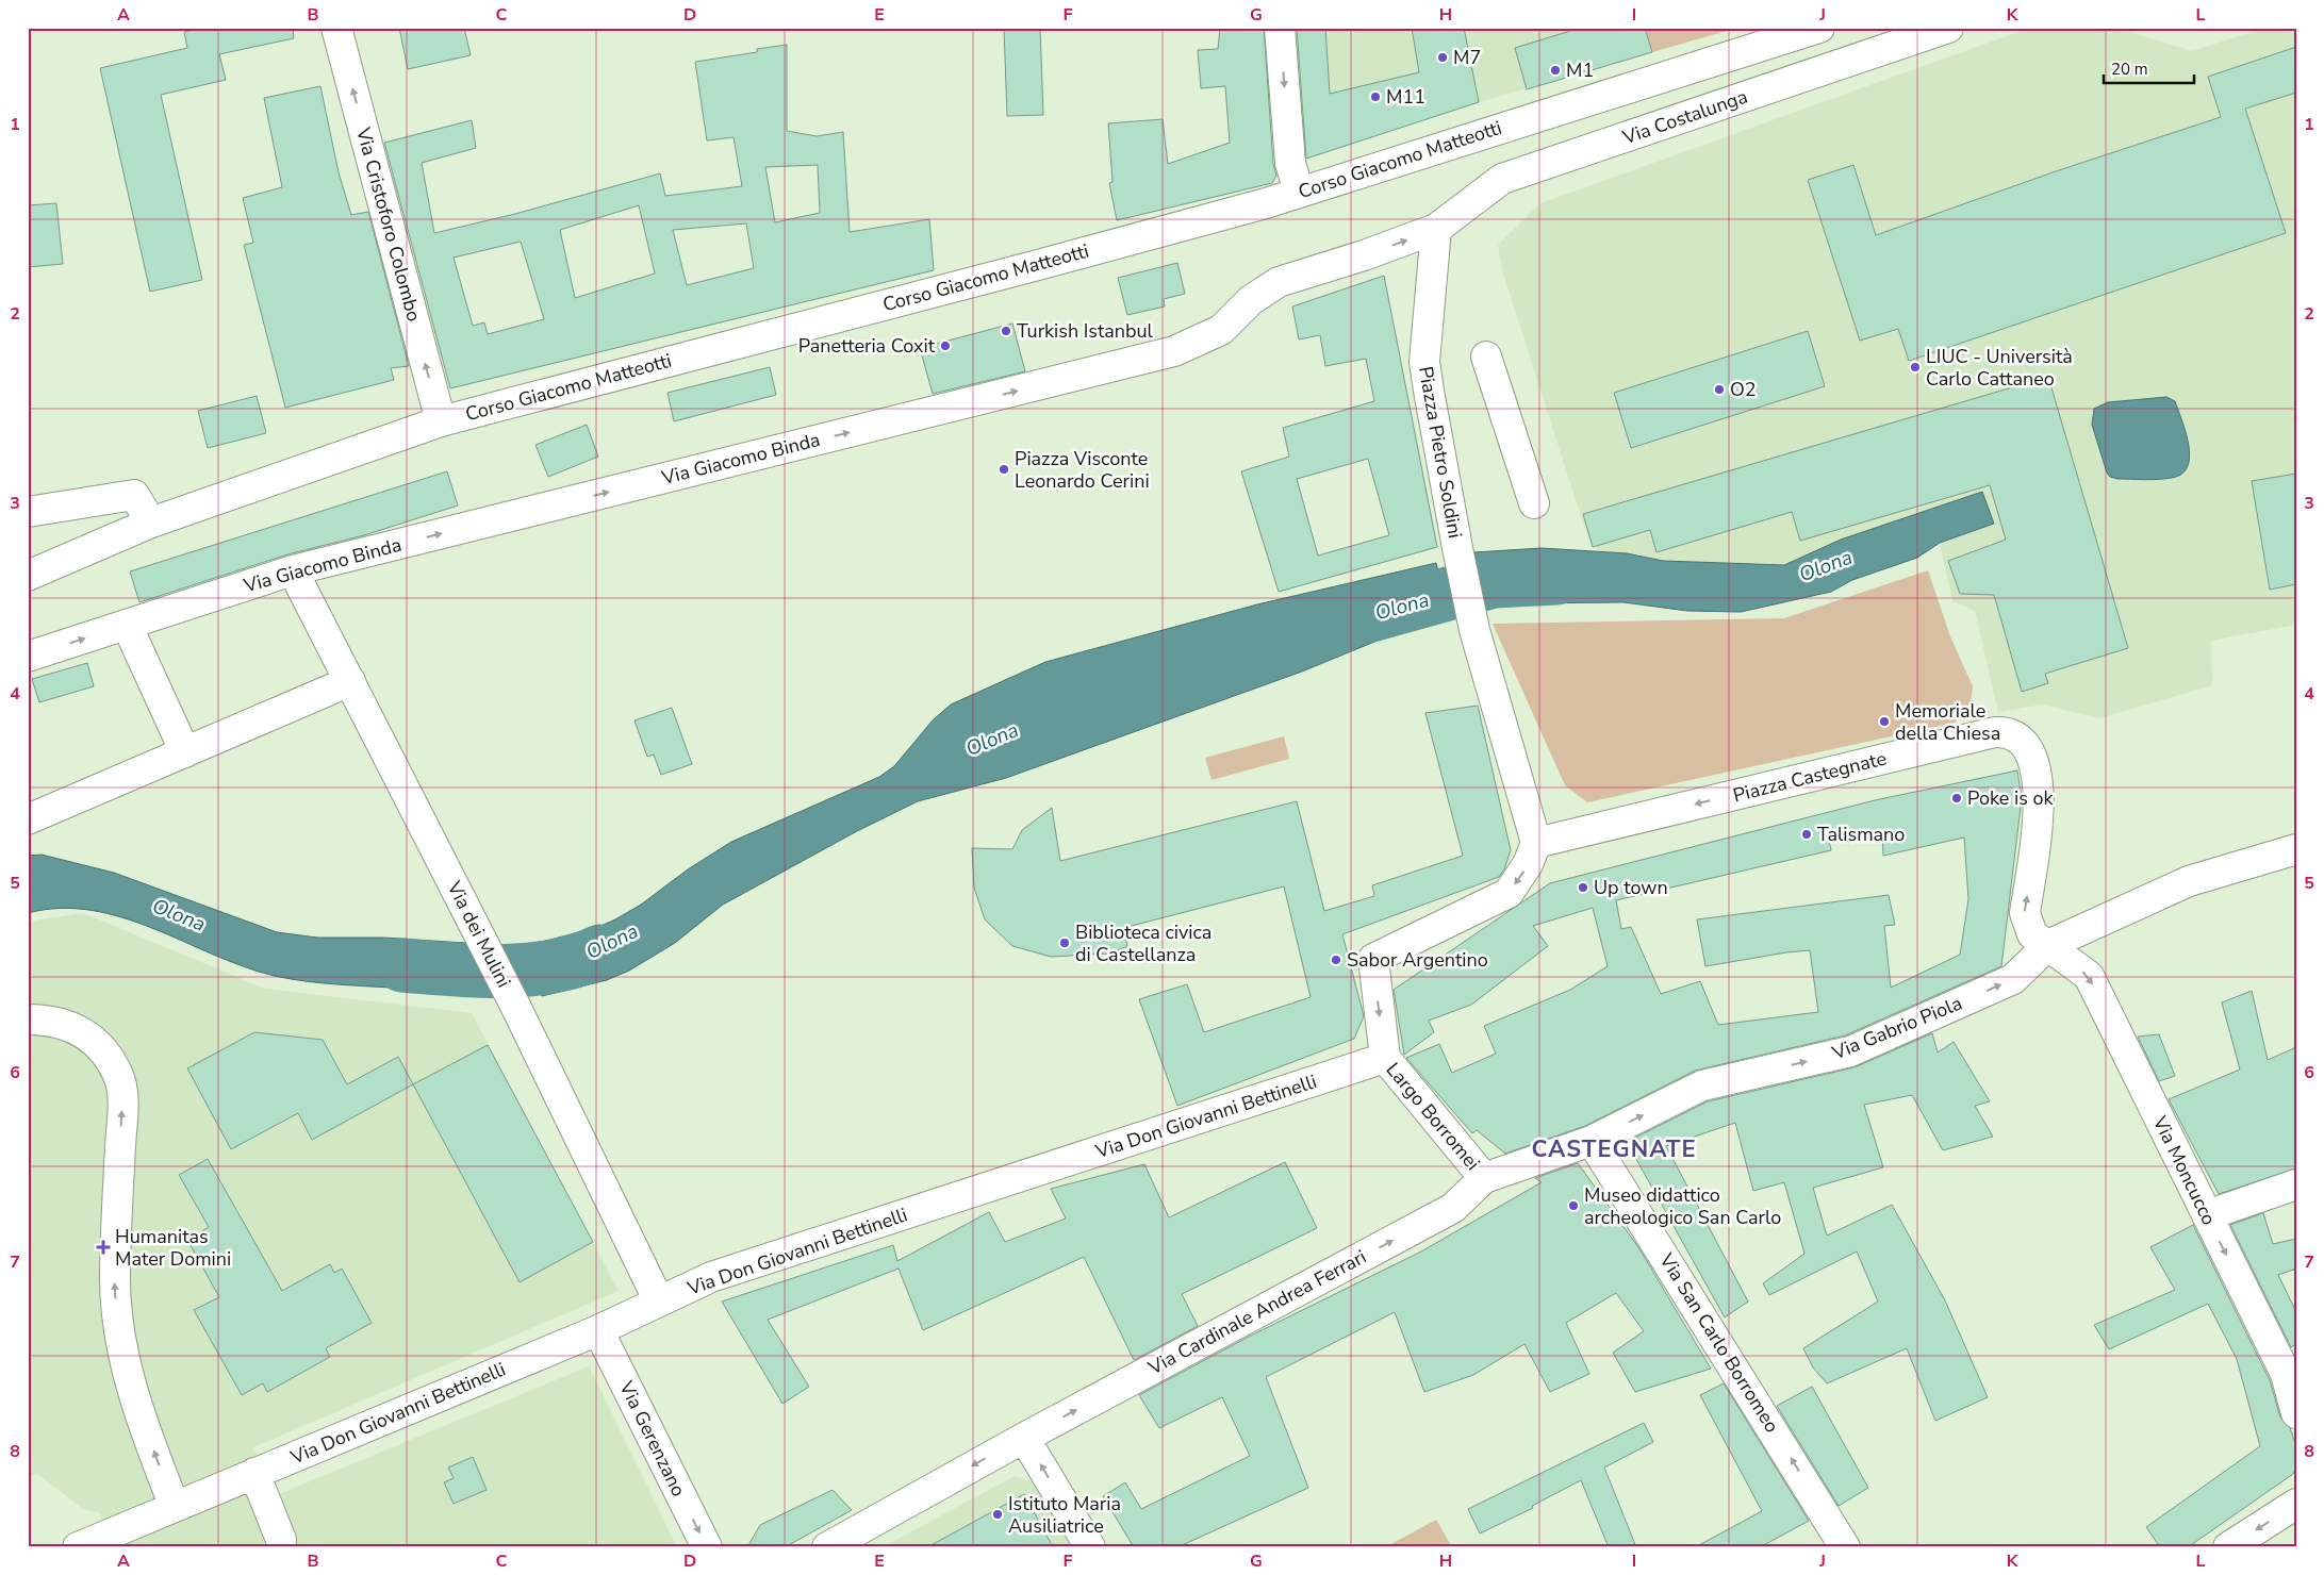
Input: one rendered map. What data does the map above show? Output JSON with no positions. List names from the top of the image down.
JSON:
{
  "streets": {
    "street": [
      "Via Costalunga",
      "Corso Giacomo Matteotti",
      "Via Cristoforo Colombo",
      "Piazza Pietro Soldini",
      "Via Giacomo Binda",
      "Piazza Castegnate",
      "Via dei Mulini",
      "Via Gabrio Piola",
      "Via Don Giovanni Bettinelli",
      "Largo Borromei",
      "Via Moncucco",
      "Via Cardinale Andrea Ferrari",
      "Via San Carlo Borromeo",
      "Via Gerenzano"
    ]
  },
  "crossings": [
    ["Via Costalunga", "Piazza Pietro Soldini"],
    ["Via Costalunga", "Via Giacomo Binda"],
    ["Corso Giacomo Matteotti", "Via Cristoforo Colombo"],
    ["Piazza Pietro Soldini", "Via Giacomo Binda"],
    ["Piazza Pietro Soldini", "Piazza Castegnate"],
    ["Piazza Pietro Soldini", "Largo Borromei"],
    ["Via Giacomo Binda", "Via dei Mulini"],
    ["Piazza Castegnate", "Via Gabrio Piola"],
    ["Piazza Castegnate", "Largo Borromei"],
    ["Piazza Castegnate", "Via Moncucco"],
    ["Via dei Mulini", "Via Don Giovanni Bettinelli"],
    ["Via Gabrio Piola", "Largo Borromei"],
    ["Via Gabrio Piola", "Via Moncucco"],
    ["Via Gabrio Piola", "Via Cardinale Andrea Ferrari"],
    ["Via Gabrio Piola", "Via San Carlo Borromeo"],
    ["Via Don Giovanni Bettinelli", "Largo Borromei"],
    ["Via Don Giovanni Bettinelli", "Via Gerenzano"],
    ["Largo Borromei", "Via Cardinale Andrea Ferrari"]
  ],
  "one_way": [
    "Via Cristoforo Colombo",
    "Via Giacomo Binda",
    "Via Gabrio Piola",
    "Largo Borromei",
    "Via Moncucco",
    "Via San Carlo Borromeo",
    "Via Gerenzano"
  ],
  "districts": ["CASTEGNATE"],
  "water": ["Olona"],
  "places": {
    "other": [
      "M7",
      "M1",
      "M11",
      "Turkish Istanbul",
      "Panetteria Coxit",
      "LIUC - Università Carlo Cattaneo",
      "O2",
      "Piazza Visconte Leonardo Cerini",
      "Memoriale della Chiesa",
      "Poke is ok",
      "Talismano",
      "Up town",
      "Biblioteca civica di Castellanza",
      "Sabor Argentino",
      "Museo didattico archeologico San Carlo",
      "Istituto Maria Ausiliatrice"
    ],
    "health": ["Humanitas Mater Domini"]
  },
  "scale_bar": "20 m",
  "grid": {
    "columns": [
      "A",
      "B",
      "C",
      "D",
      "E",
      "F",
      "G",
      "H",
      "I",
      "J",
      "K",
      "L"
    ],
    "rows": [
      "1",
      "2",
      "3",
      "4",
      "5",
      "6",
      "7",
      "8"
    ]
  }
}
